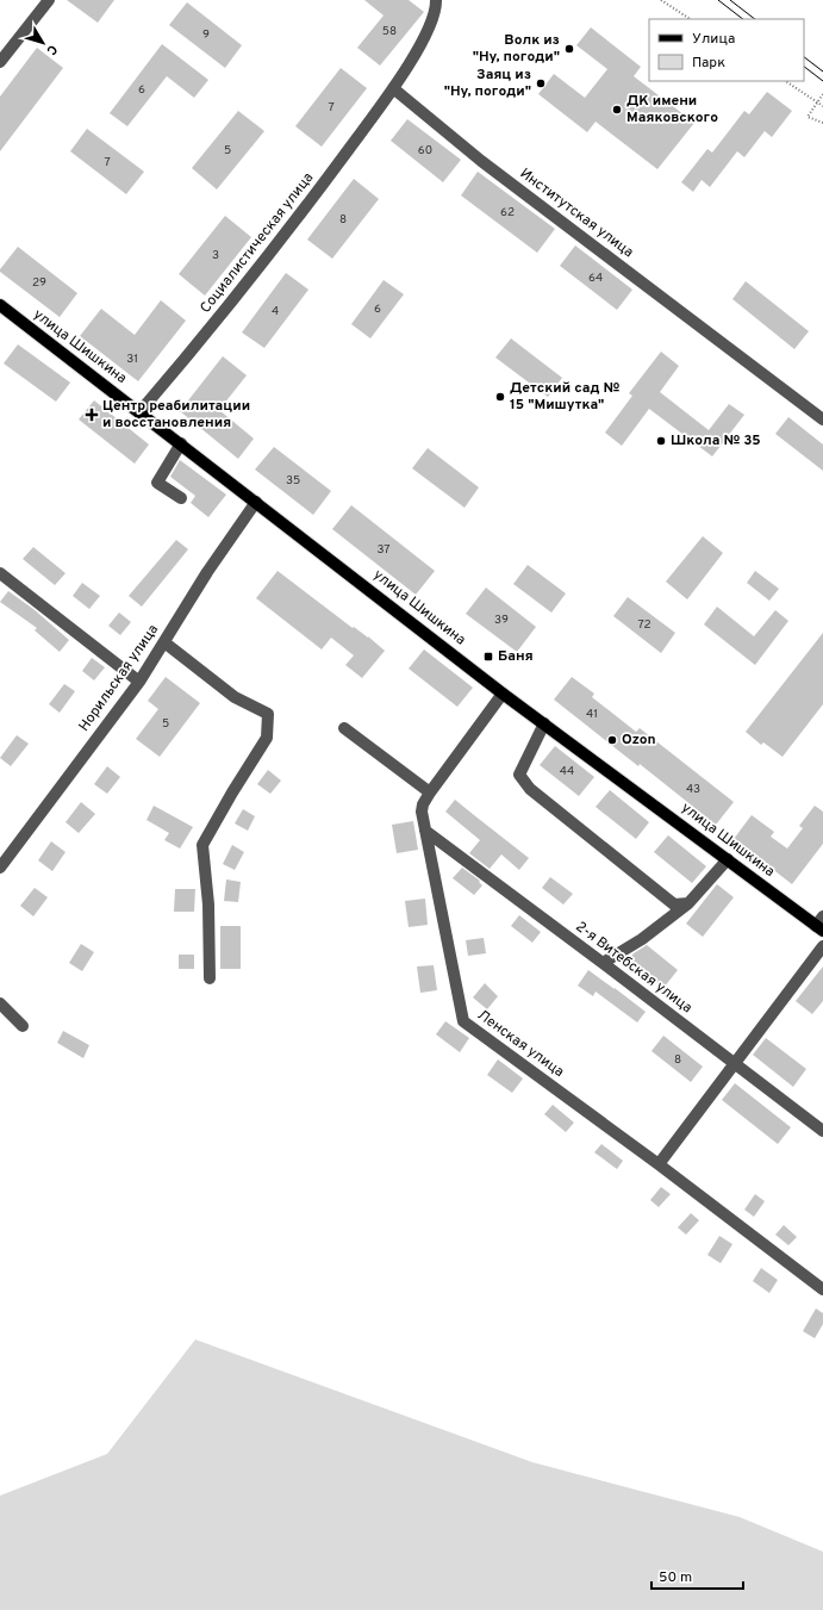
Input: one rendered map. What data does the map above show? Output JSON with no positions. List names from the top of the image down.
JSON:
{
  "streets": {
    "main road": ["улица Шишкина"],
    "street": [
      "Институтская улица",
      "Социалистическая улица",
      "Норильская улица",
      "2-я Витебская улица",
      "Ленская улица"
    ]
  },
  "crossings": [
    ["Институтская улица", "Социалистическая улица"],
    ["Социалистическая улица", "улица Шишкина"],
    ["улица Шишкина", "Норильская улица"],
    ["улица Шишкина", "Ленская улица"],
    ["2-я Витебская улица", "Ленская улица"]
  ],
  "places": {
    "other": [
      "Волк из \"Ну, погоди\"",
      "Заяц из \"Ну, погоди\"",
      "ДК имени Маяковского",
      "Детский сад № 15 \"Мишутка\"",
      "Школа № 35",
      "Ozon"
    ],
    "health": ["Центр реабилитации и восстановления"],
    "transit": ["Баня"]
  },
  "house_numbers": [
    "58",
    "9",
    "6",
    "7",
    "5",
    "60",
    "7",
    "62",
    "8",
    "3",
    "64",
    "29",
    "6",
    "4",
    "31",
    "35",
    "37",
    "39",
    "72",
    "41",
    "5",
    "44",
    "43",
    "8"
  ],
  "legend": ["Улица", "Парк"],
  "scale_bar": "50 m",
  "north": "bottom right"
}
